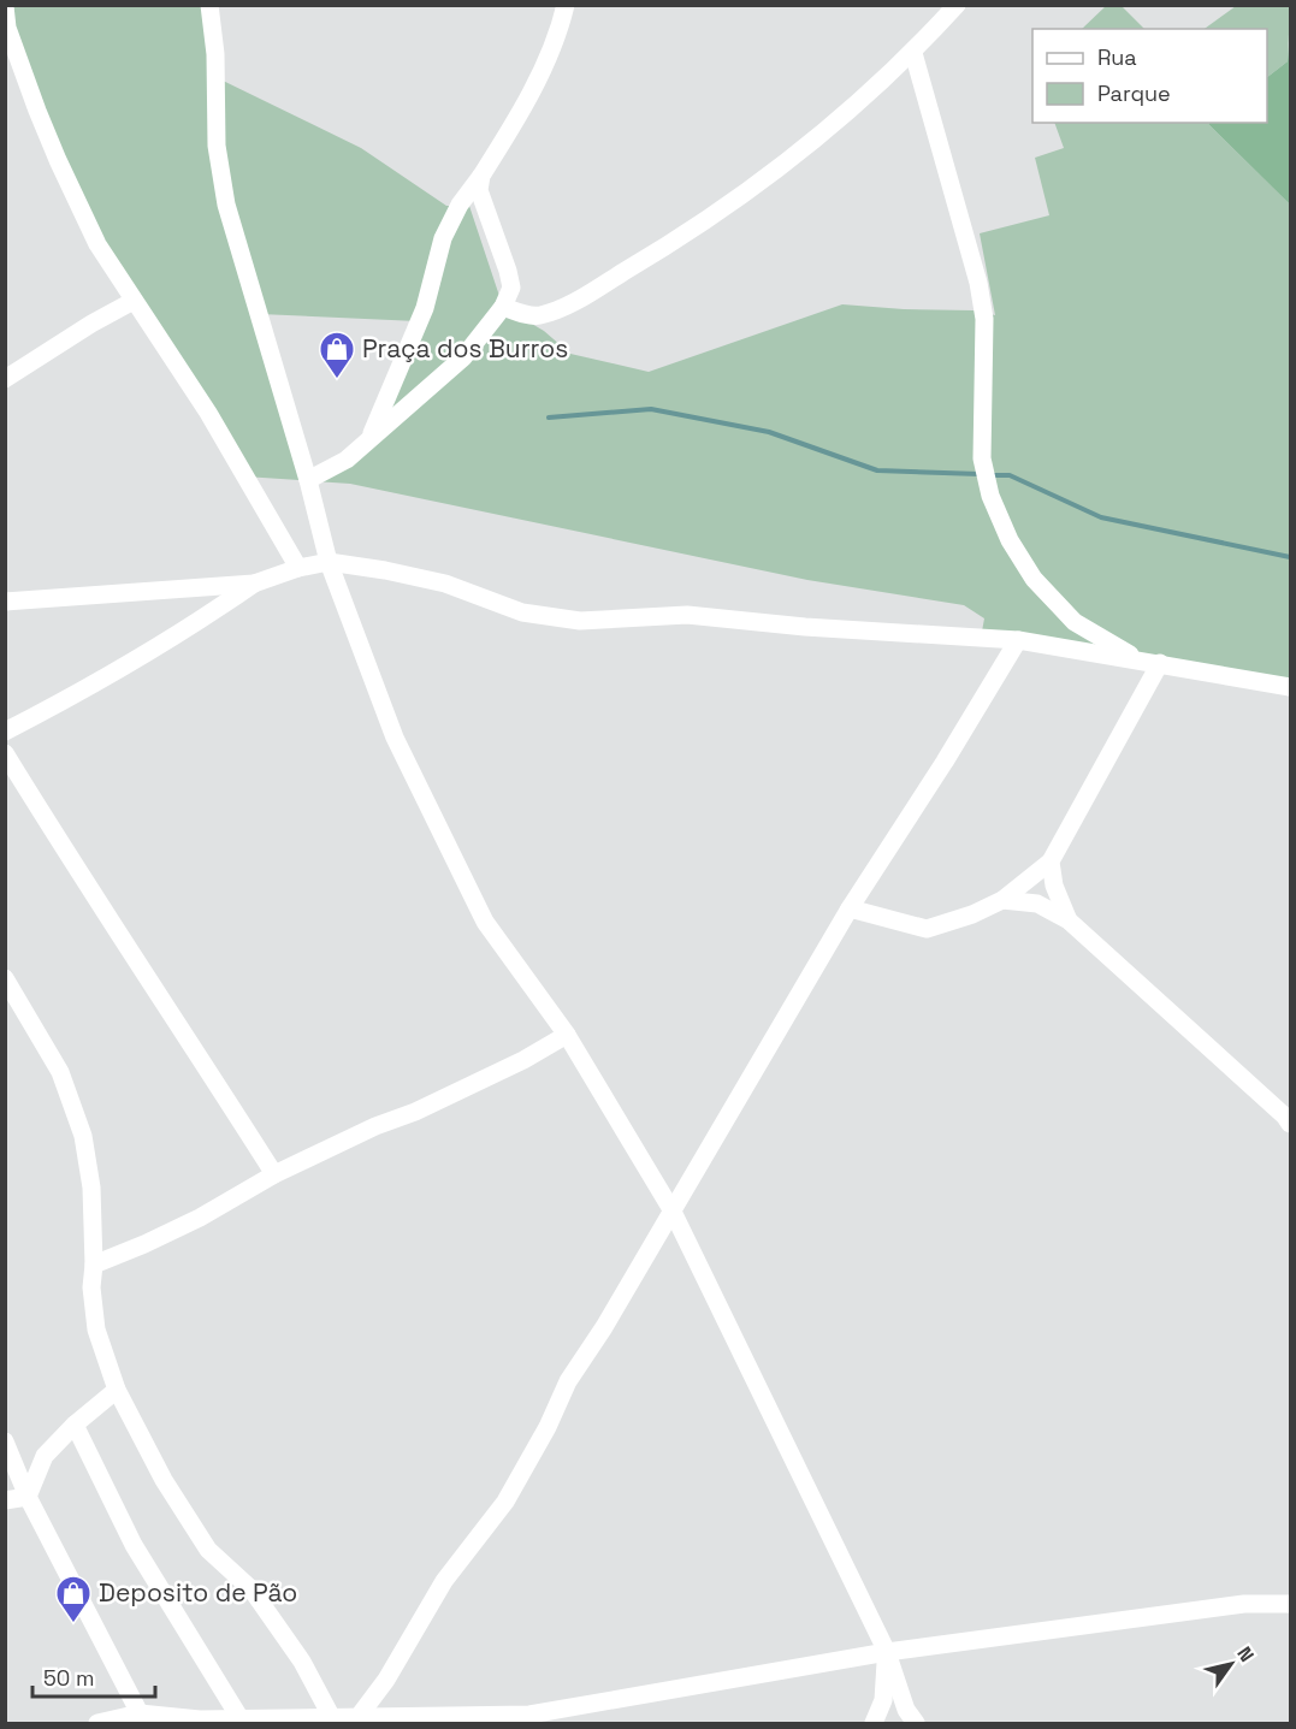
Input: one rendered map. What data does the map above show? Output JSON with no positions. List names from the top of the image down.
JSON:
{
  "places": {
    "shop": ["Praça dos Burros", "Deposito de Pão"]
  },
  "legend": ["Rua", "Parque"],
  "scale_bar": "50 m",
  "north": "top right"
}
